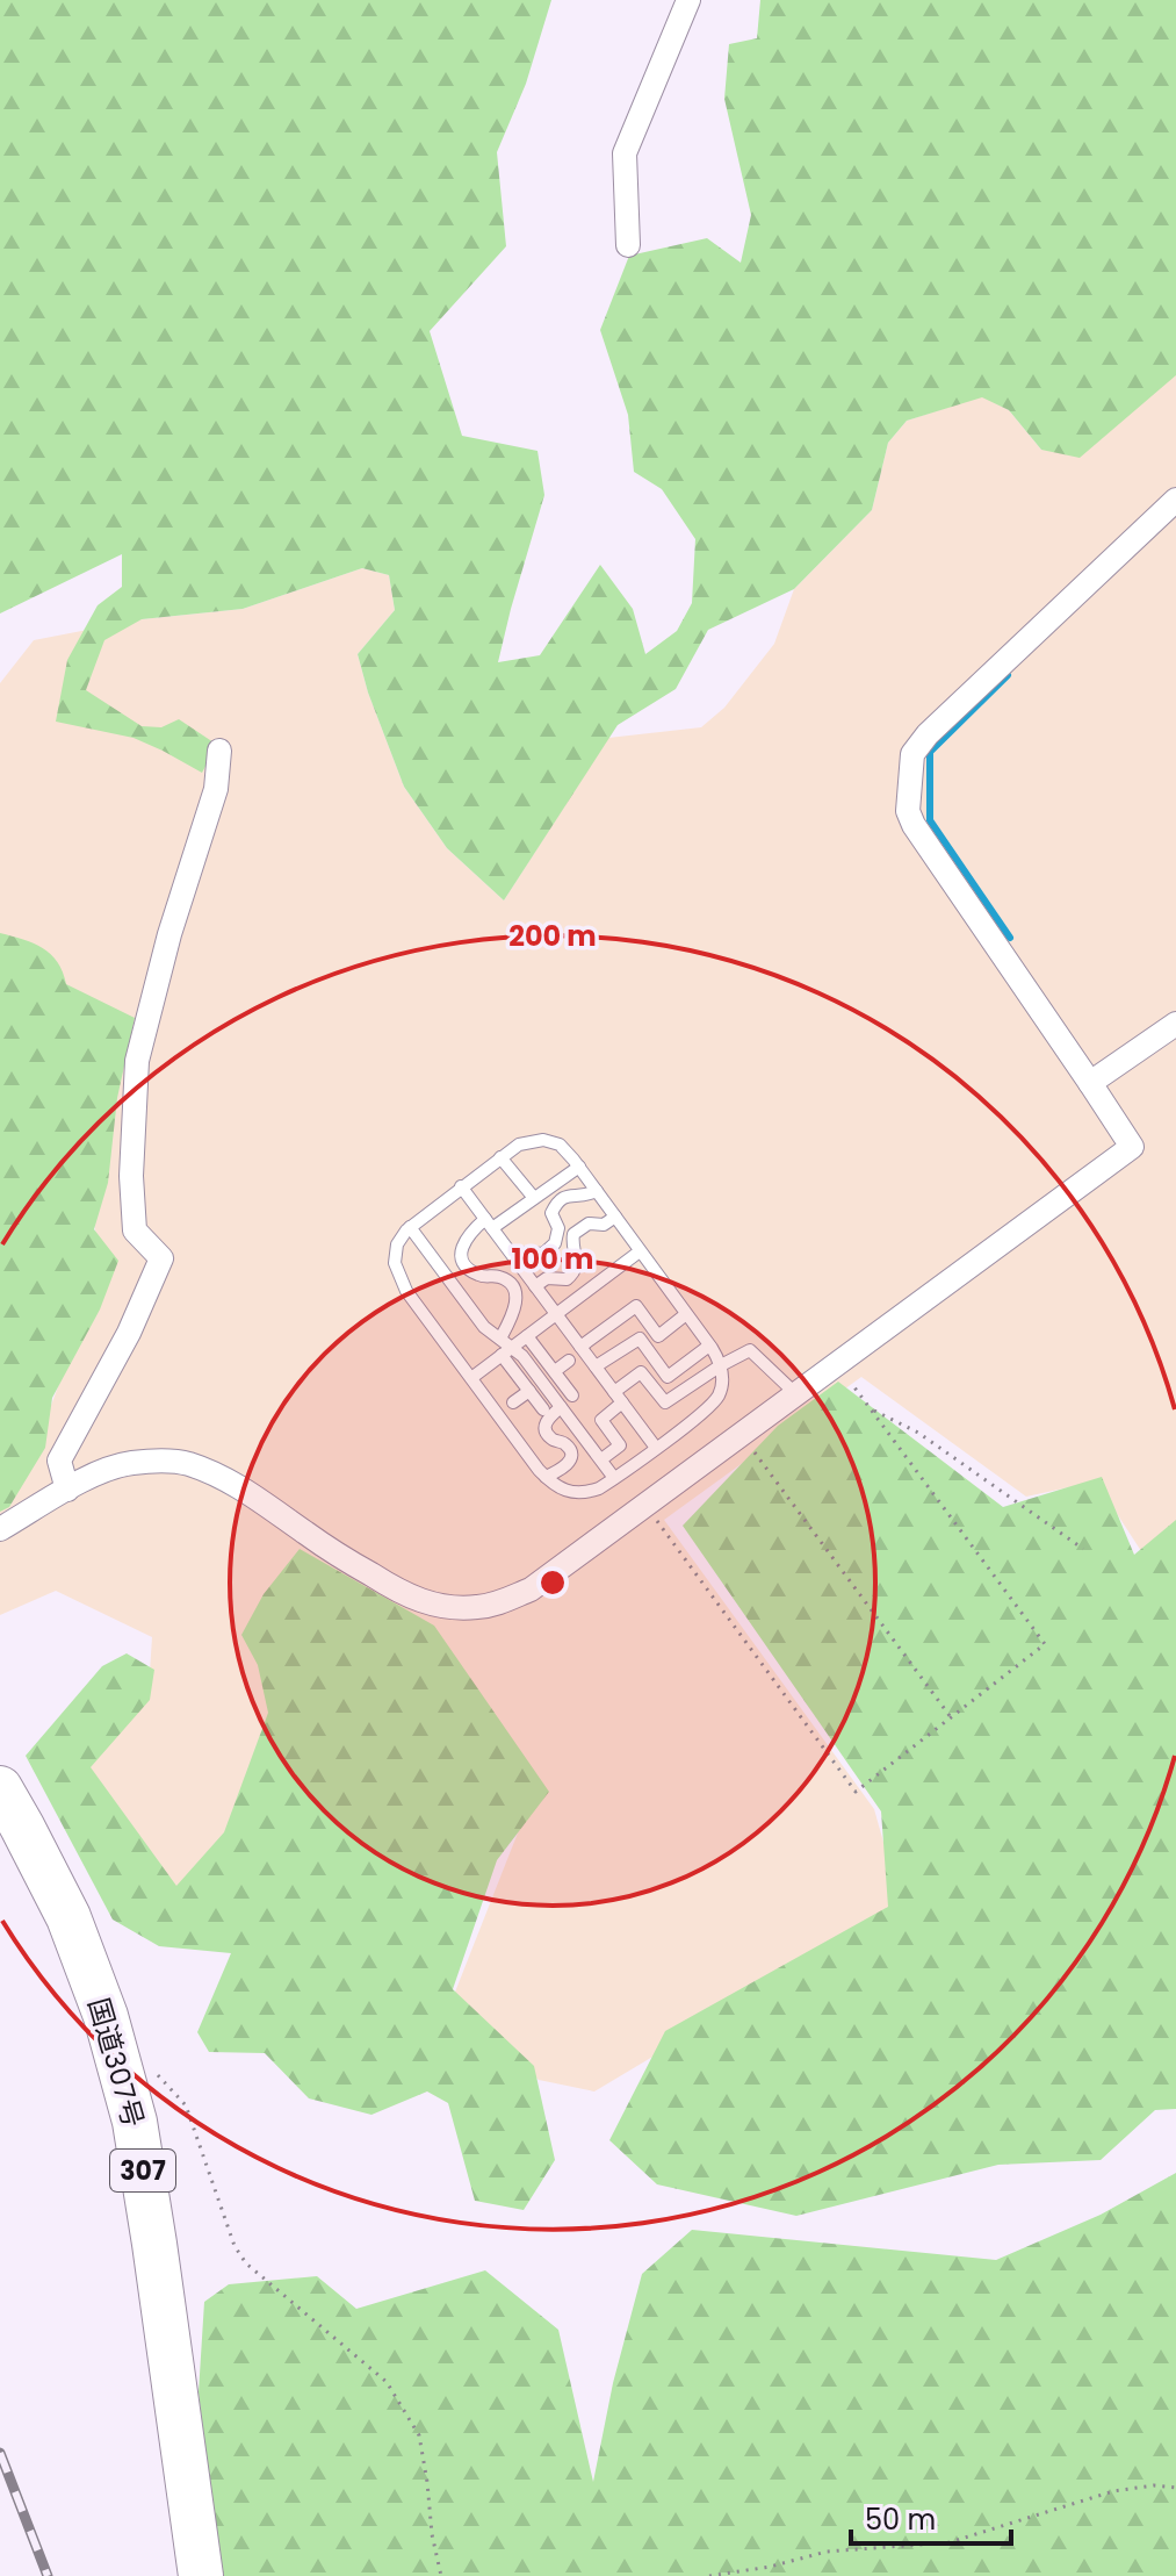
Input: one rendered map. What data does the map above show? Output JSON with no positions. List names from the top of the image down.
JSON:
{
  "streets": {
    "highway": ["国道307号", "307"]
  },
  "scale_bar": "50 m",
  "rings": ["200 m", "100 m"]
}
